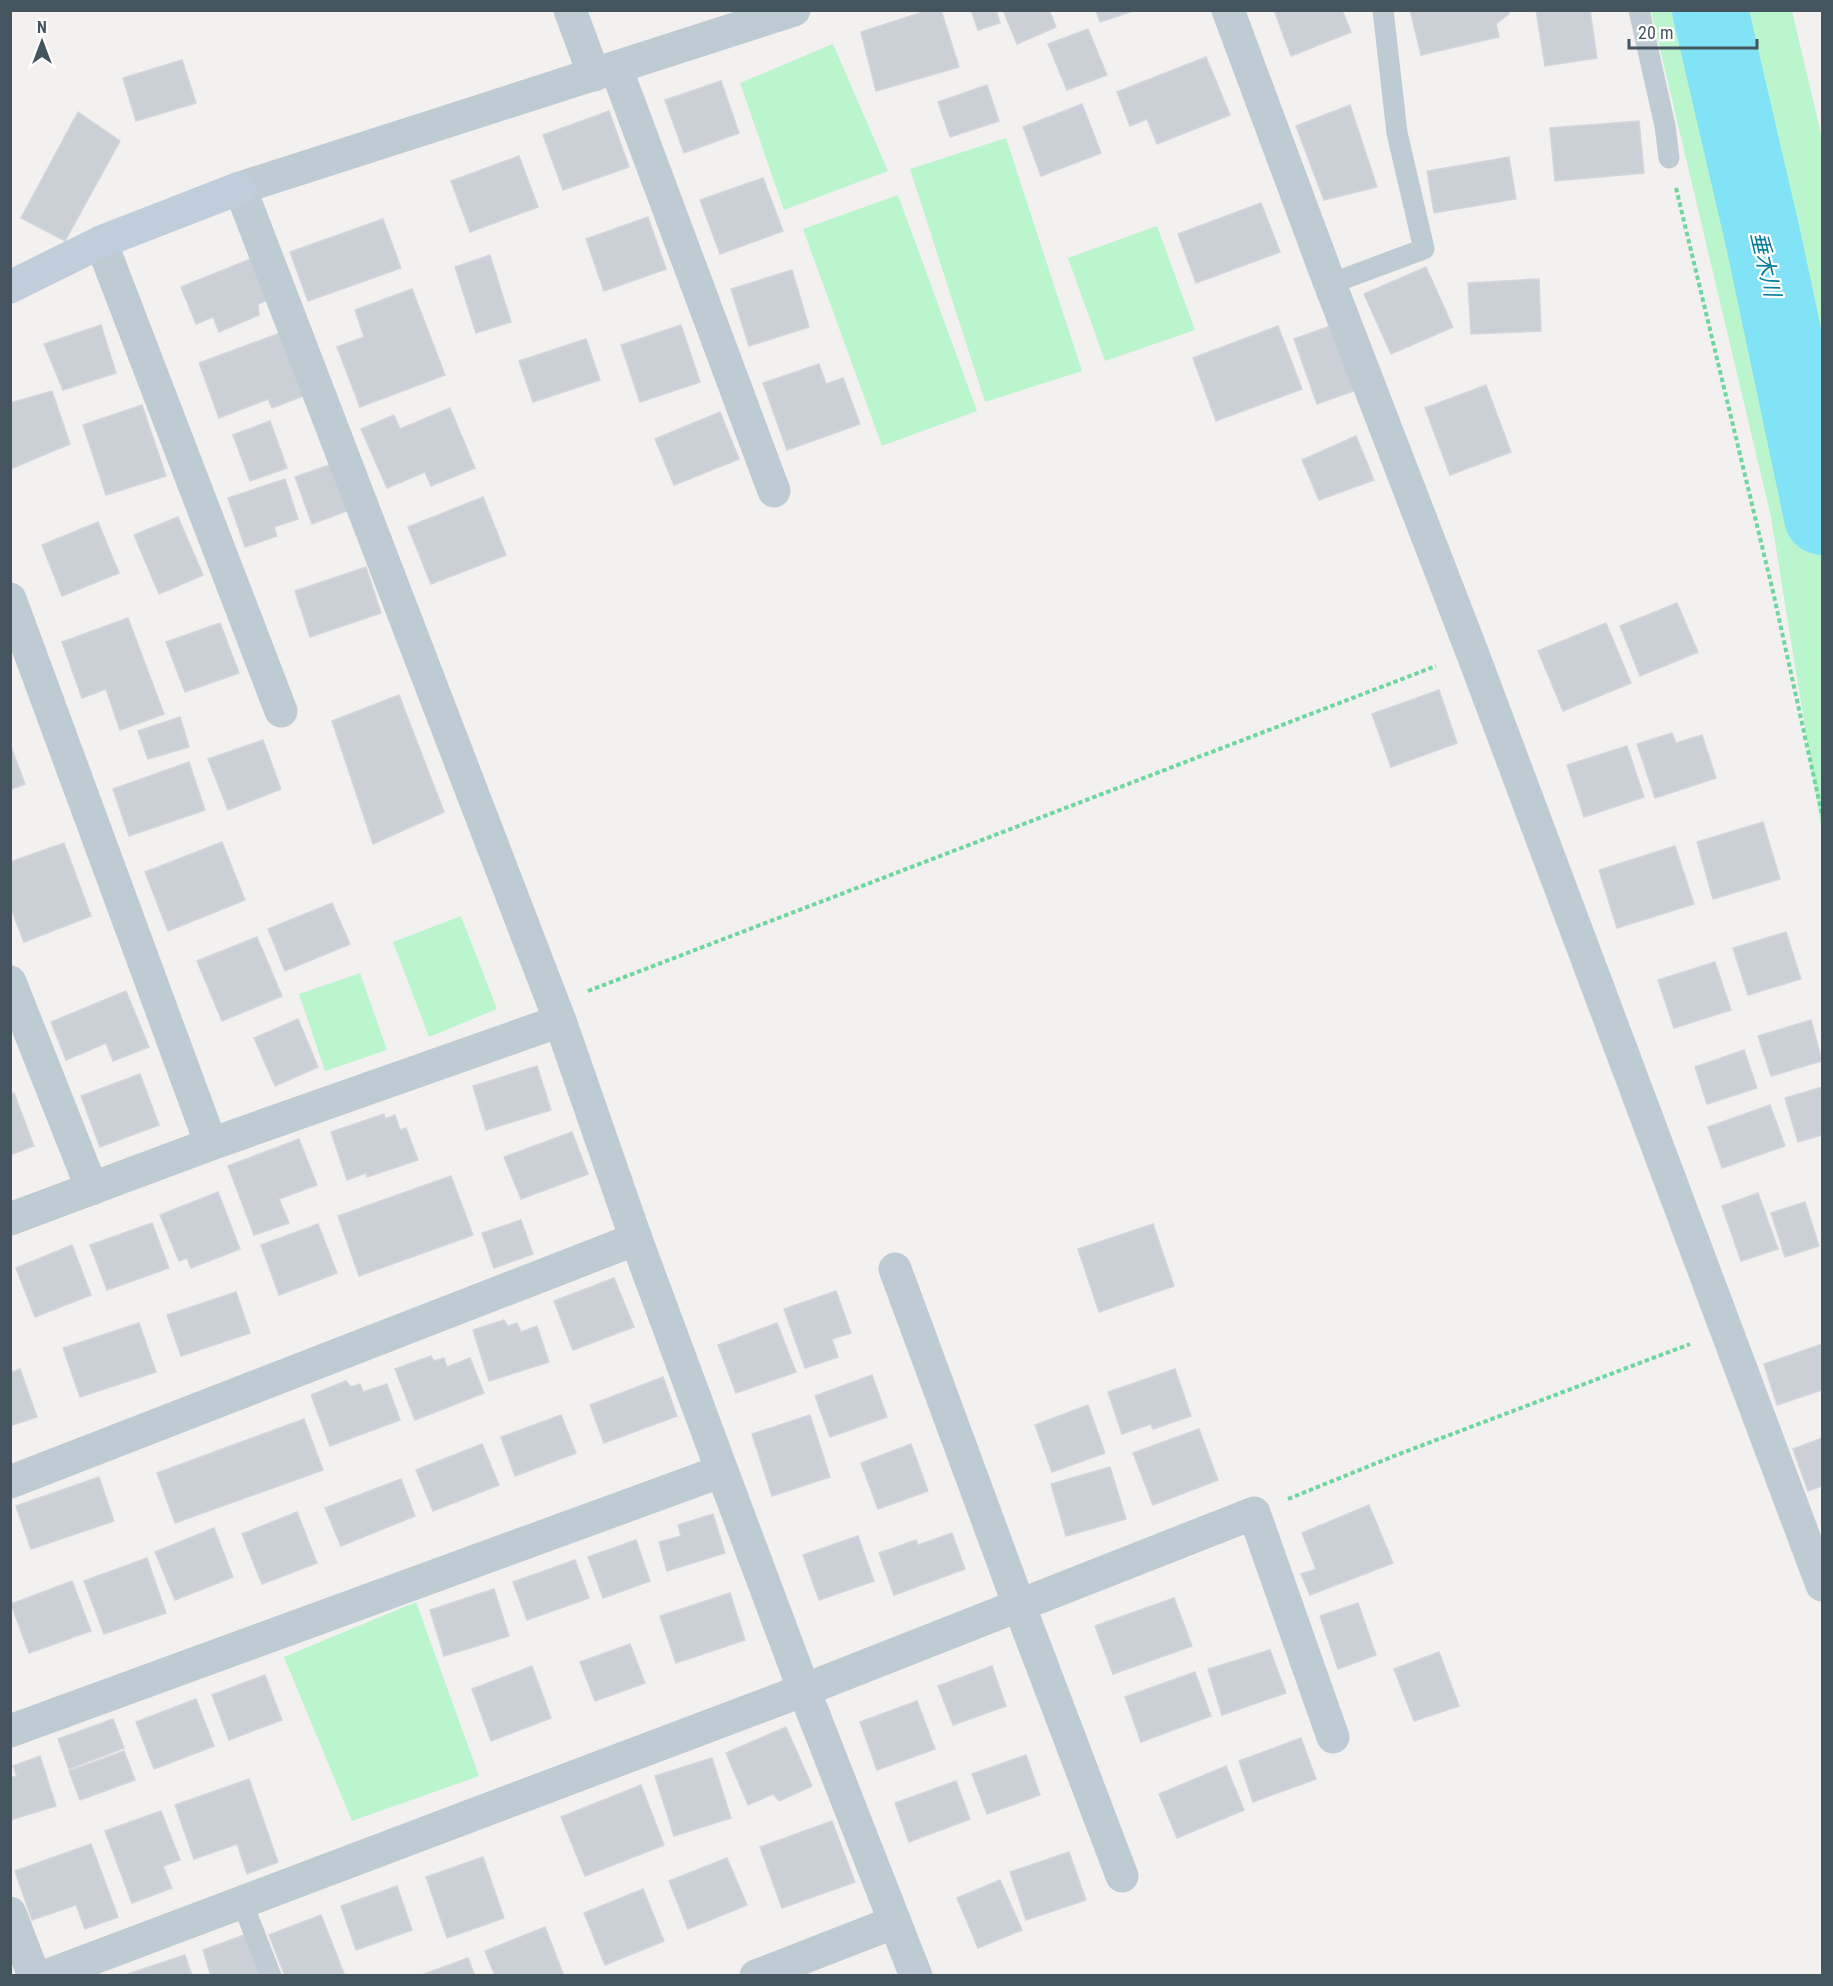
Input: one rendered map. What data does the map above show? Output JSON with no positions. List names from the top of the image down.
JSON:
{
  "water": ["垂木川"],
  "scale_bar": "20 m",
  "north": "top"
}
